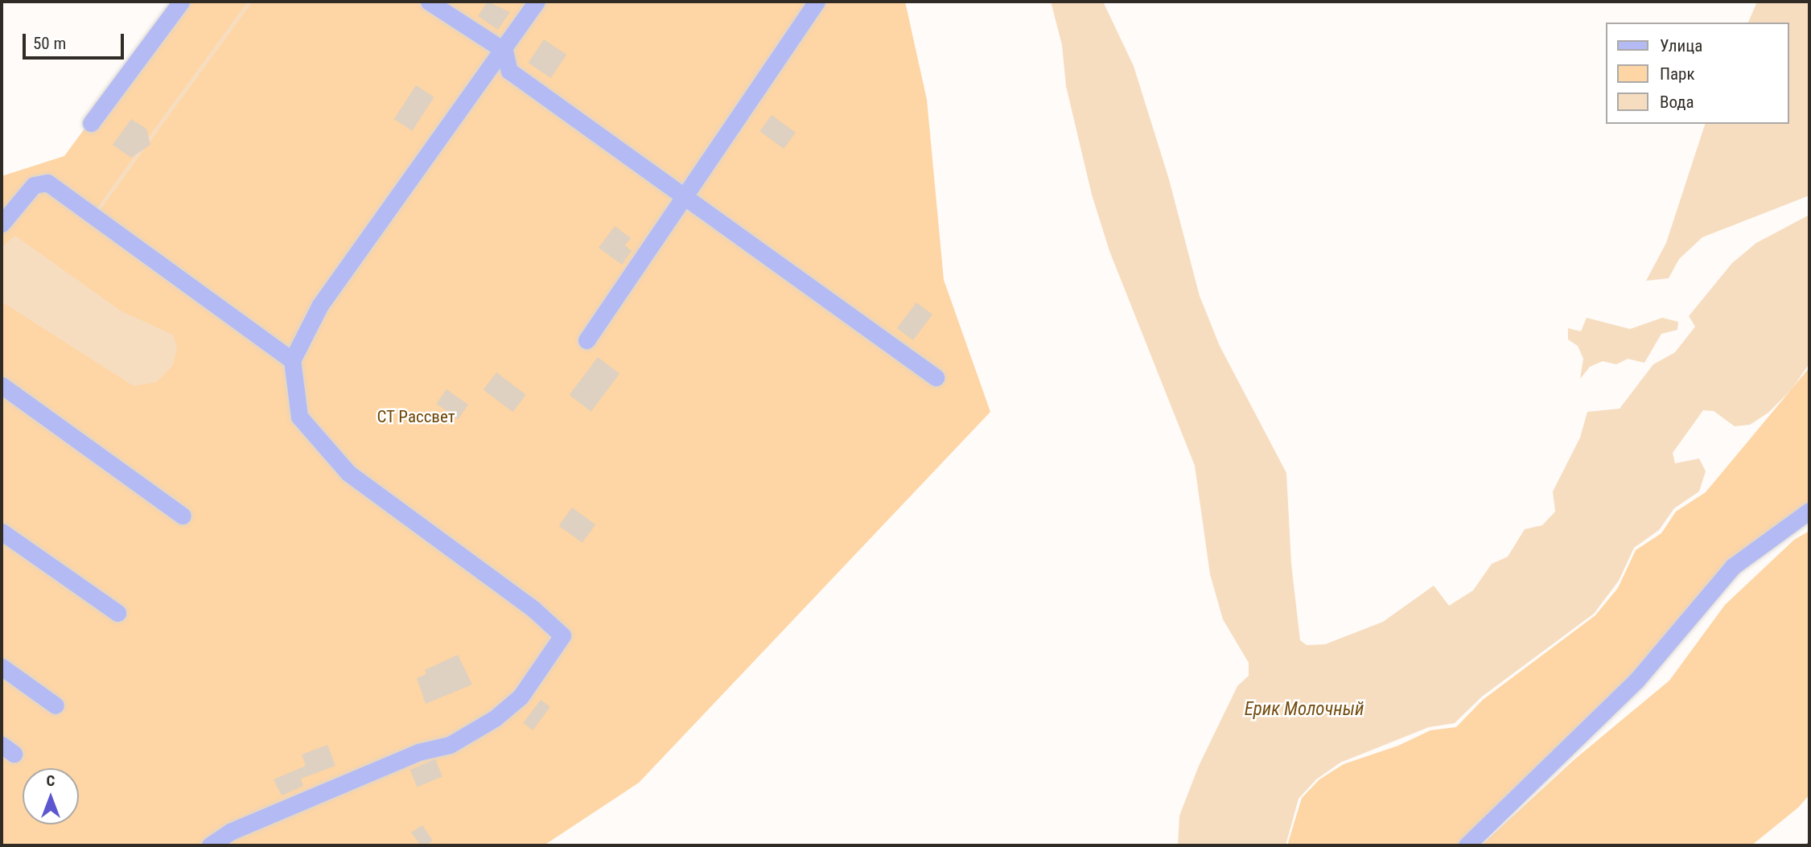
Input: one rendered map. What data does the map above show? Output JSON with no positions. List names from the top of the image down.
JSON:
{
  "water": ["Ерик Молочный"],
  "parks": ["СТ Рассвет"],
  "legend": ["Улица", "Парк", "Вода"],
  "scale_bar": "50 m",
  "north": "top"
}
